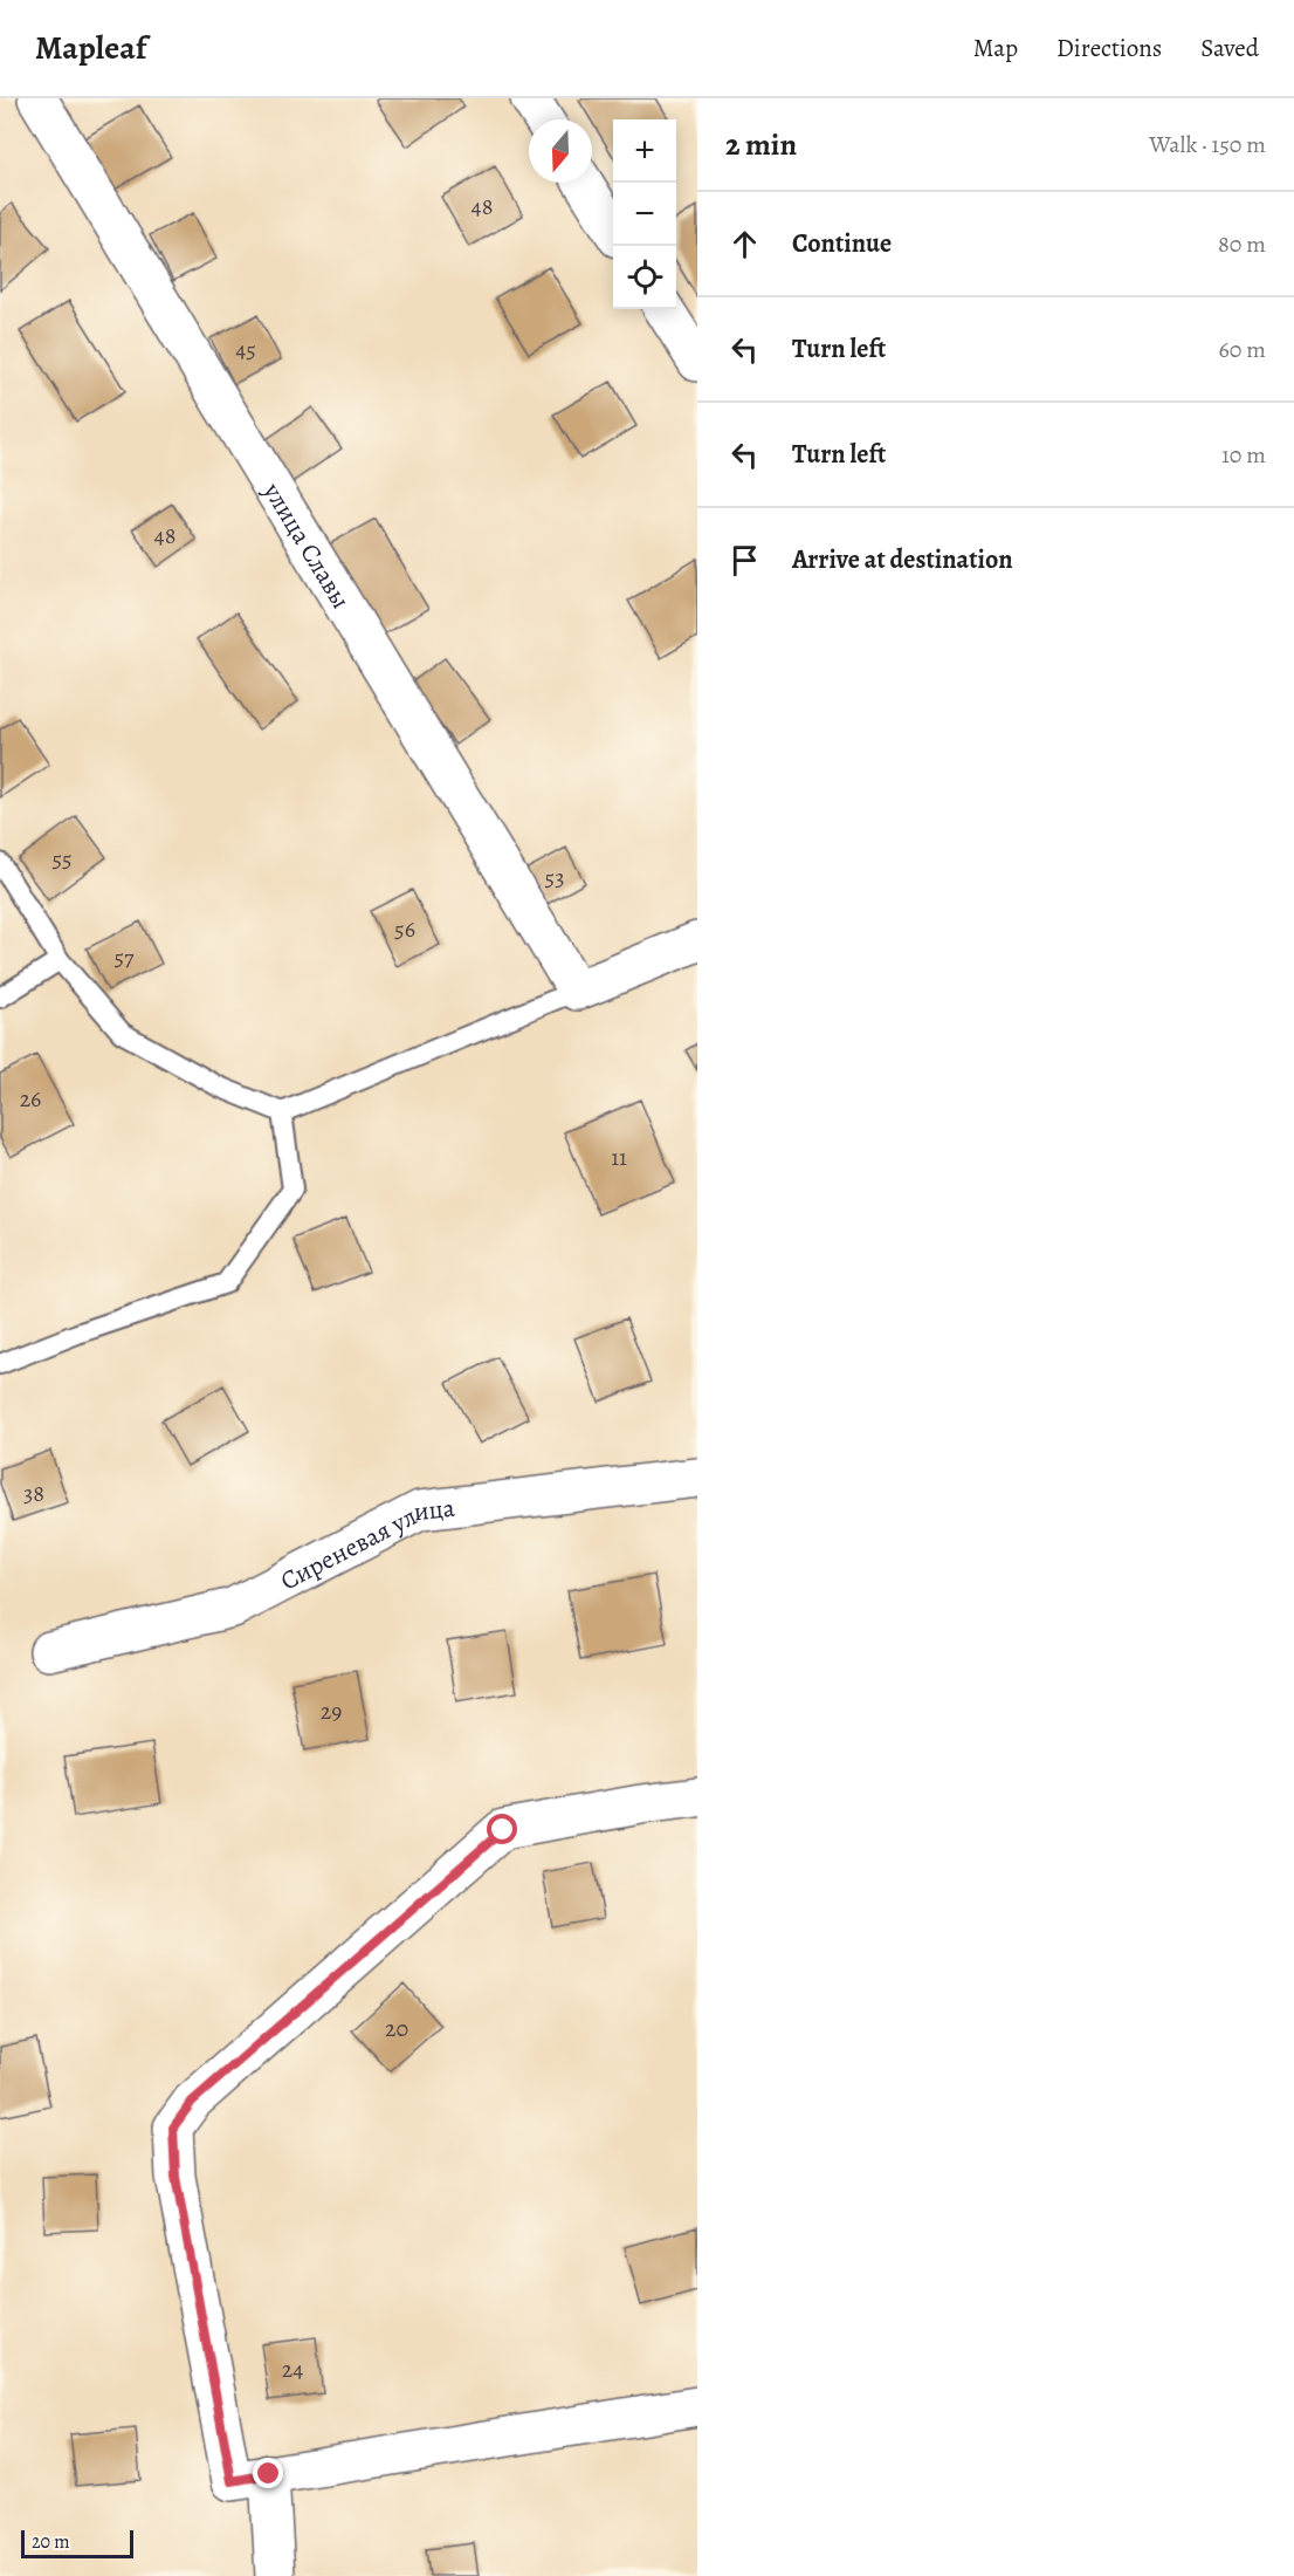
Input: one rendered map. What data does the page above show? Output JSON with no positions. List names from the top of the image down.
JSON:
{
  "streets": {
    "street": ["улица Славы", "Сиреневая улица"]
  },
  "house_numbers": [
    "48",
    "45",
    "48",
    "55",
    "53",
    "56",
    "57",
    "26",
    "11",
    "38",
    "29",
    "20",
    "24"
  ],
  "scale_bar": "20 m",
  "north": "bottom",
  "page": {
    "header": "Mapleaf",
    "nav": ["Map", "Directions", "Saved"],
    "heading": ["2 min", "Walk · 150 m"],
    "map_buttons": ["+", "−"],
    "list": [
      ["Continue", "80 m"],
      ["Turn left", "60 m"],
      ["Turn left", "10 m"],
      "Arrive at destination"
    ],
    "scale": "20 m"
  }
}
